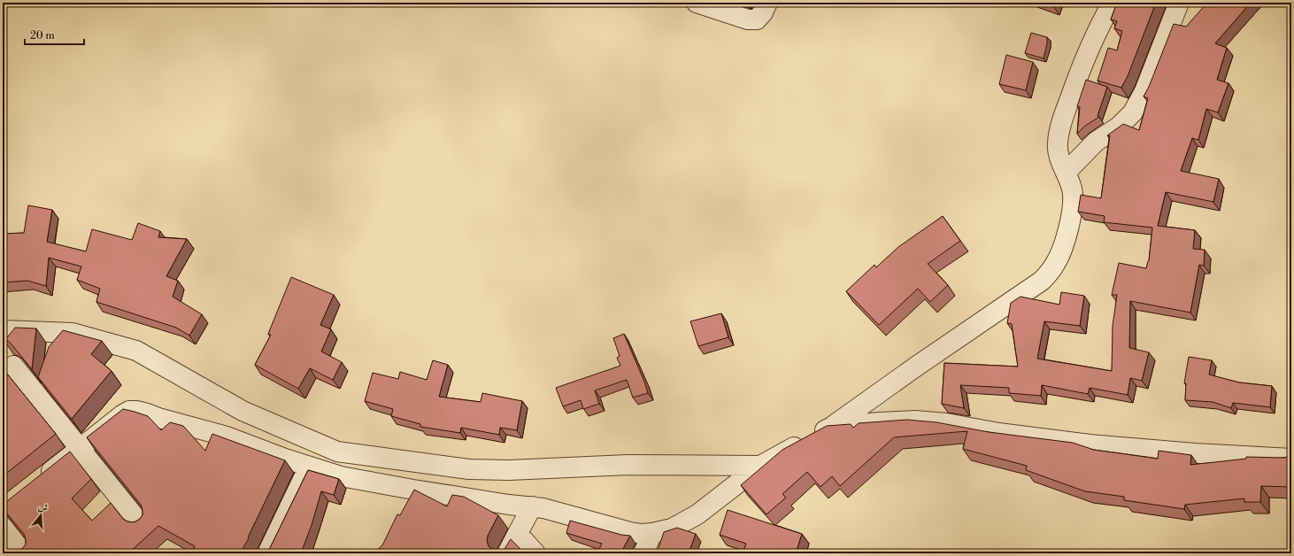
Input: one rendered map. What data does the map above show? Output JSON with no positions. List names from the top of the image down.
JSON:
{
  "scale_bar": "20 m",
  "north": "top"
}
